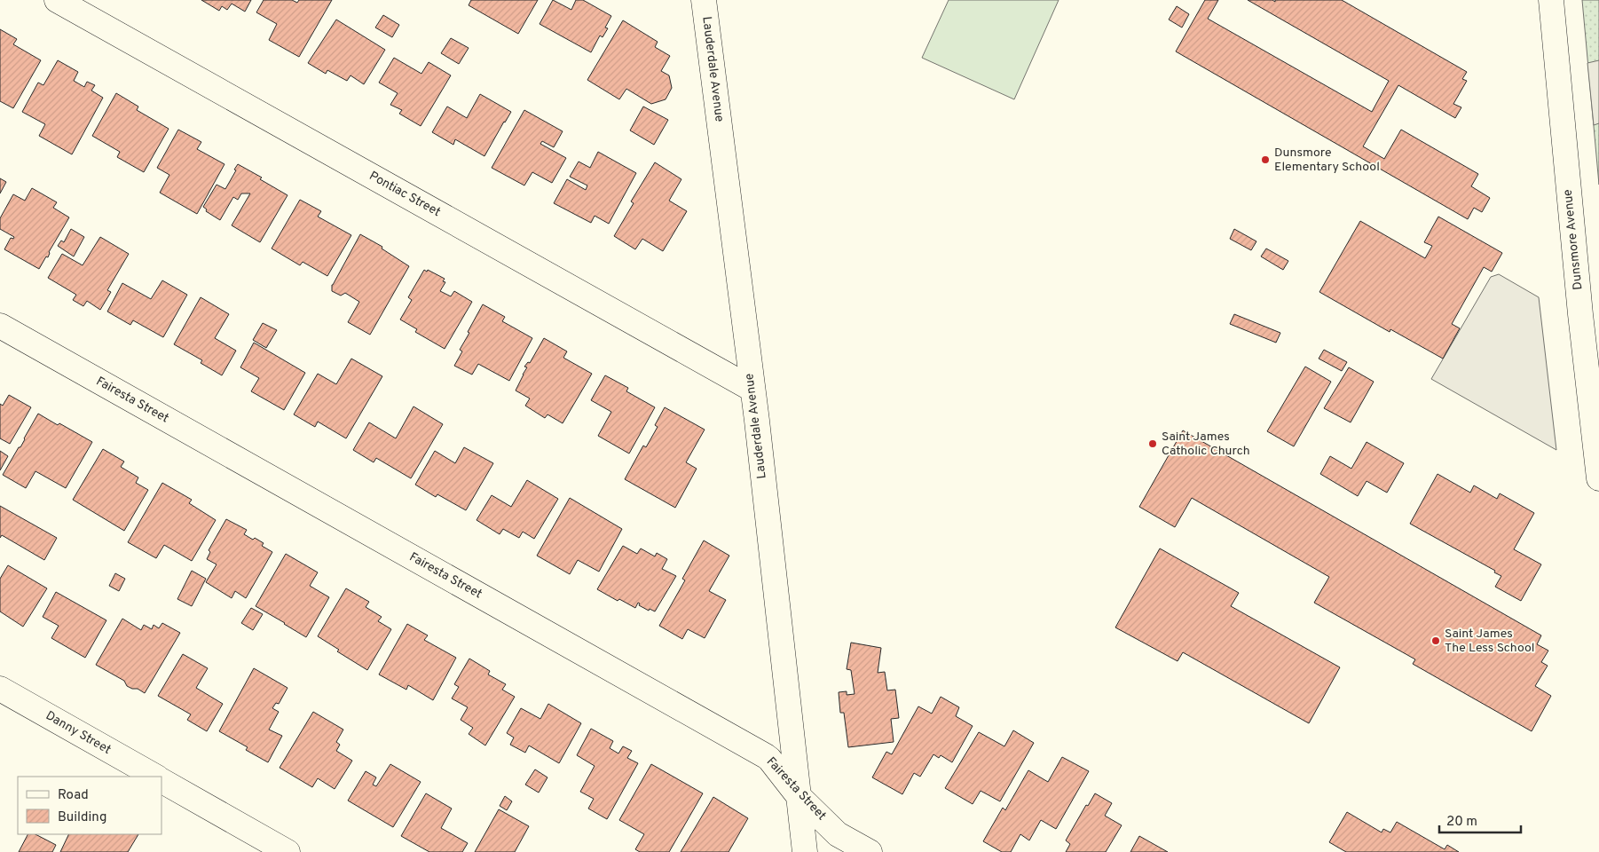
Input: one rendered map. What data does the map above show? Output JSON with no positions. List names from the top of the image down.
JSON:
{
  "streets": {
    "street": [
      "Lauderdale Avenue",
      "Pontiac Street",
      "Dunsmore Avenue",
      "Fairesta Street",
      "Danny Street"
    ]
  },
  "crossings": [
    ["Lauderdale Avenue", "Pontiac Street"],
    ["Lauderdale Avenue", "Fairesta Street"]
  ],
  "places": ["Dunsmore Elementary School", "Saint James Catholic Church", "Saint James The Less School"],
  "legend": ["Road", "Building"],
  "scale_bar": "20 m"
}
